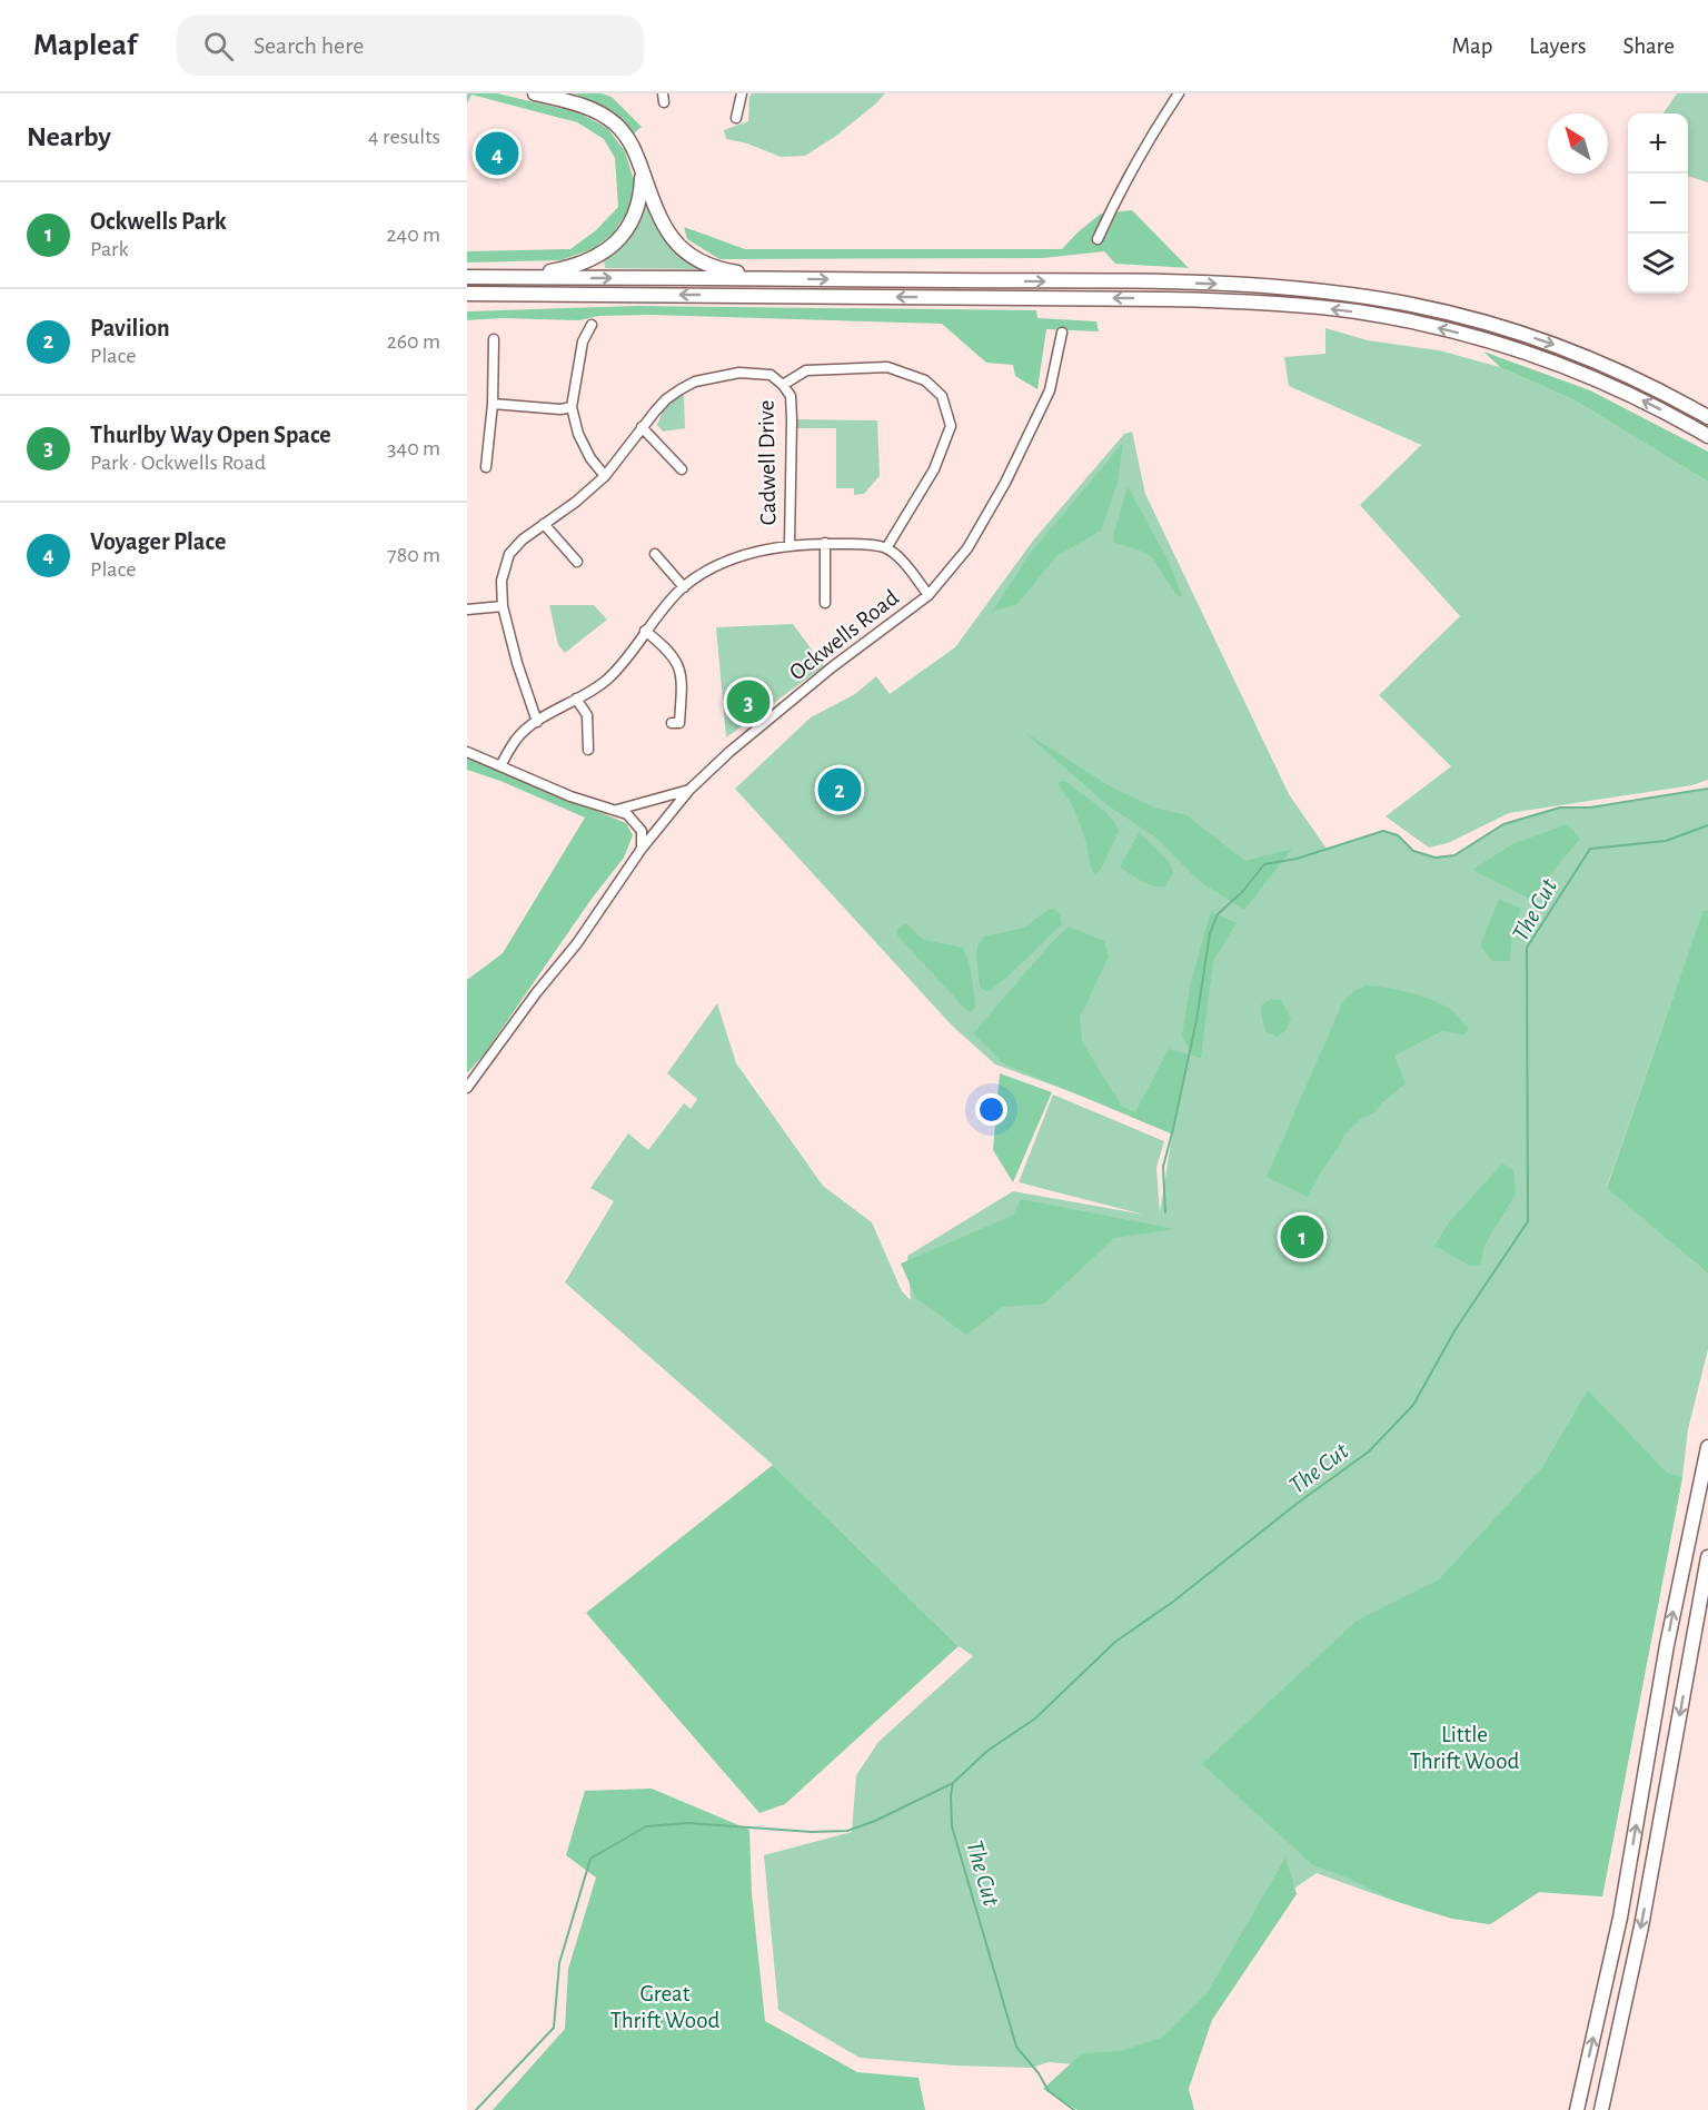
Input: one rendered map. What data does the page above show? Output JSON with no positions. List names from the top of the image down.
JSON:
{
  "streets": {
    "street": ["Cadwell Drive", "Ockwells Road"]
  },
  "water": ["The Cut"],
  "parks": ["Little Thrift Wood", "Great Thrift Wood"],
  "north": "top left",
  "page": {
    "header": "Mapleaf",
    "search": "Search here",
    "nav": ["Map", "Layers", "Share"],
    "heading": ["Nearby", "4 results"],
    "map_buttons": ["+", "−"],
    "pins": [
      "4",
      "3",
      "2",
      "1"
    ],
    "list": [
      {
        "mark": "1",
        "name": "Ockwells Park",
        "note": "Park",
        "value": "240 m"
      },
      {
        "mark": "2",
        "name": "Pavilion",
        "note": "Place",
        "value": "260 m"
      },
      {
        "mark": "3",
        "name": "Thurlby Way Open Space",
        "note": "Park · Ockwells Road",
        "value": "340 m"
      },
      {
        "mark": "4",
        "name": "Voyager Place",
        "note": "Place",
        "value": "780 m"
      }
    ]
  }
}
